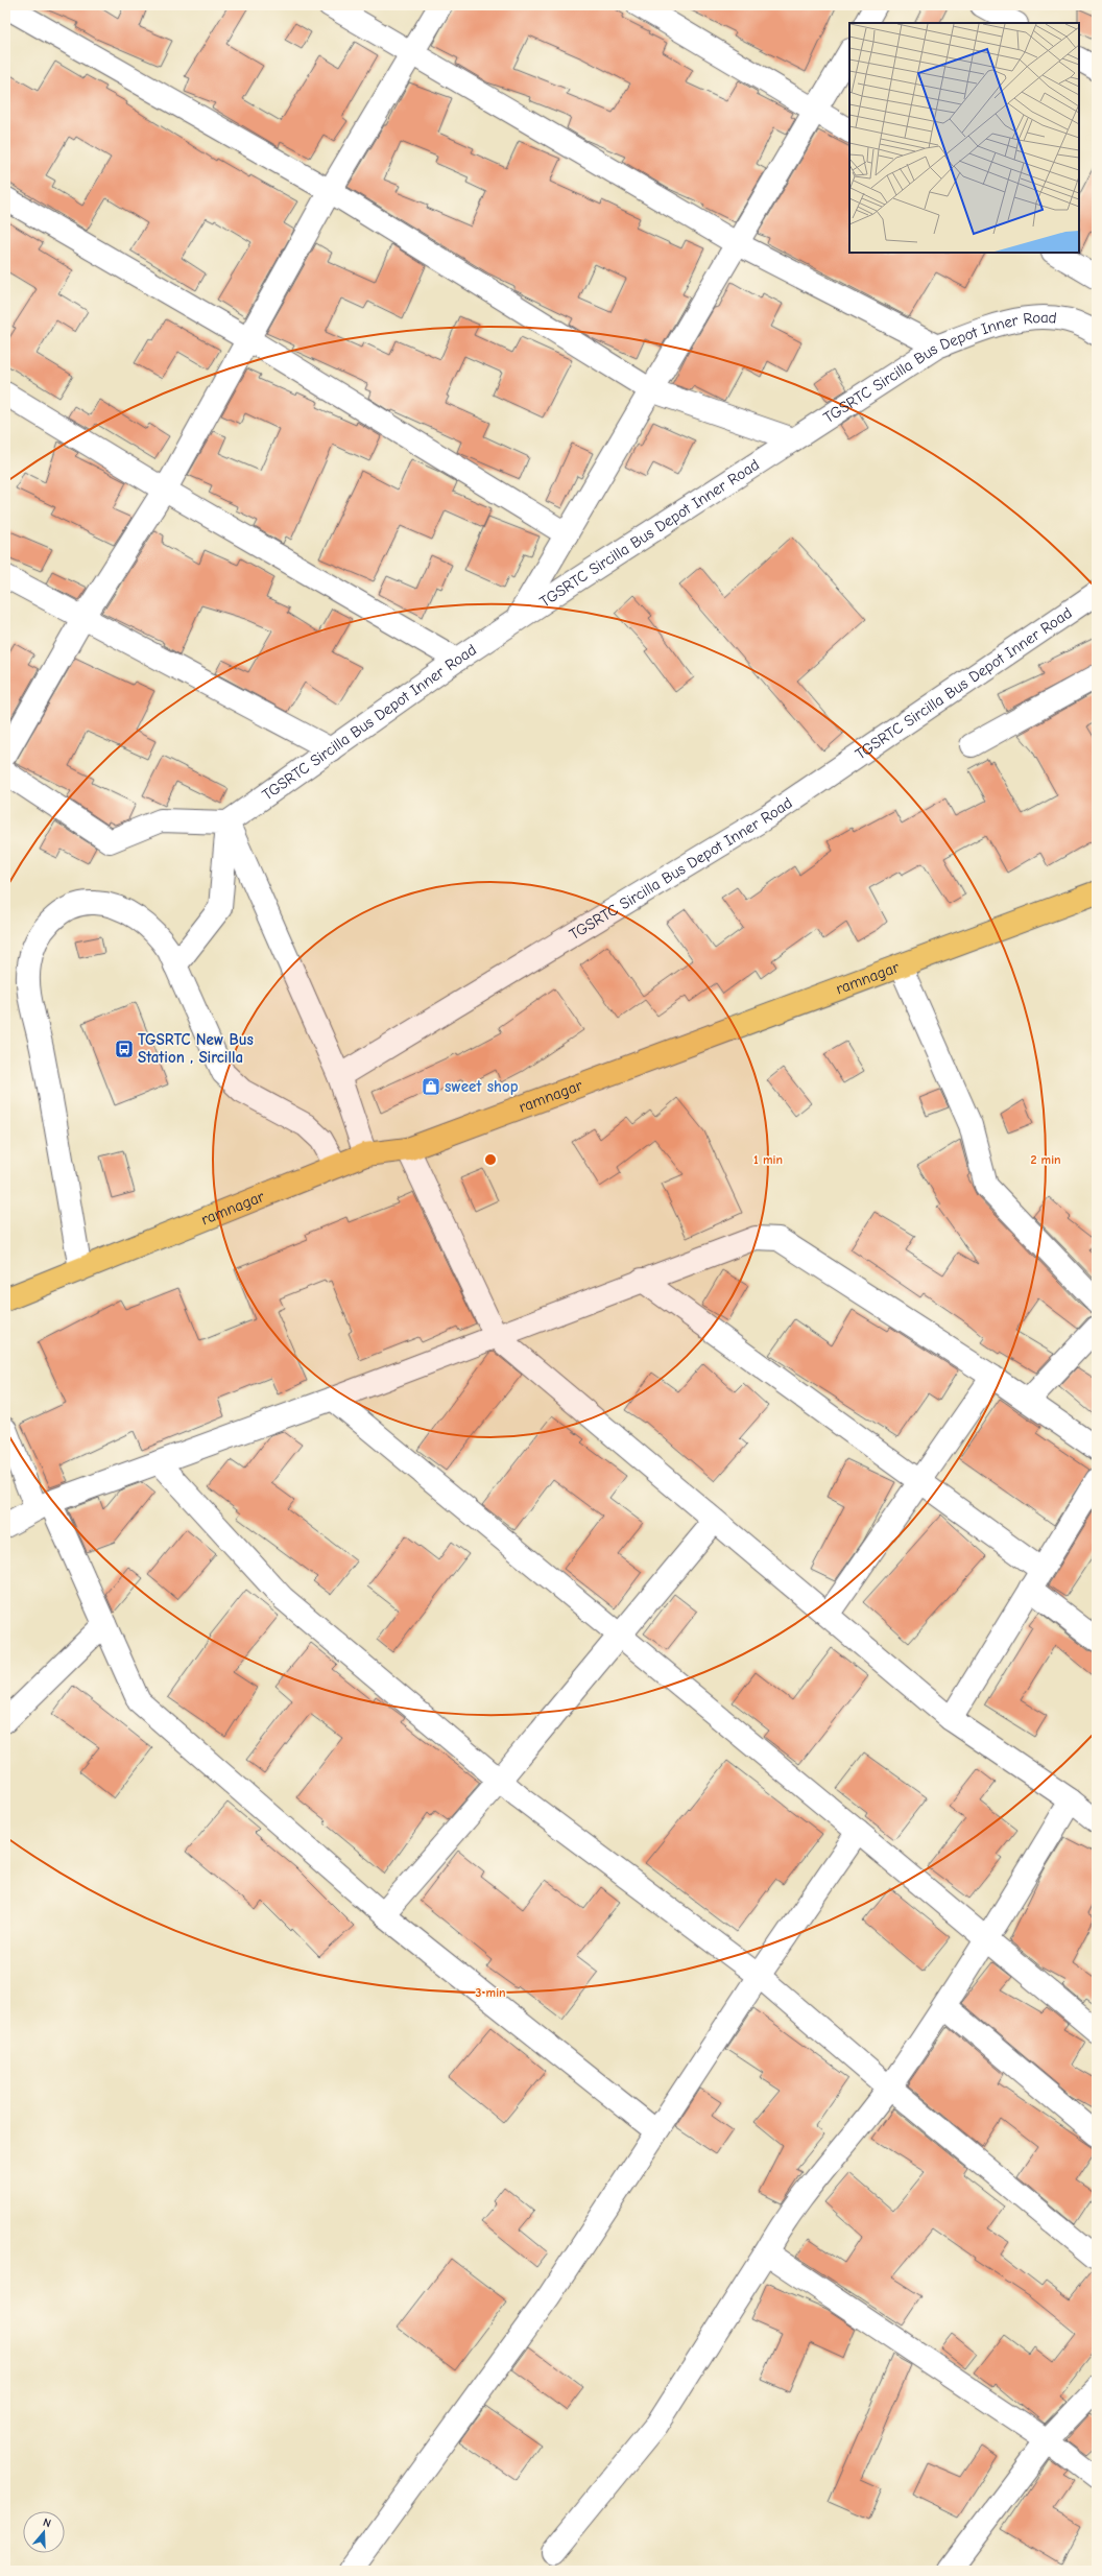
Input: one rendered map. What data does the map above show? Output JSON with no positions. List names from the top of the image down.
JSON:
{
  "streets": {
    "main road": ["ramnagar"],
    "street": ["TGSRTC Sircilla Bus Depot Inner Road"]
  },
  "places": {
    "bus stop": ["TGSRTC New Bus Station , Sircilla"],
    "shop": ["sweet shop"]
  },
  "north": "top",
  "rings": ["1 min", "2 min", "3 min"]
}
